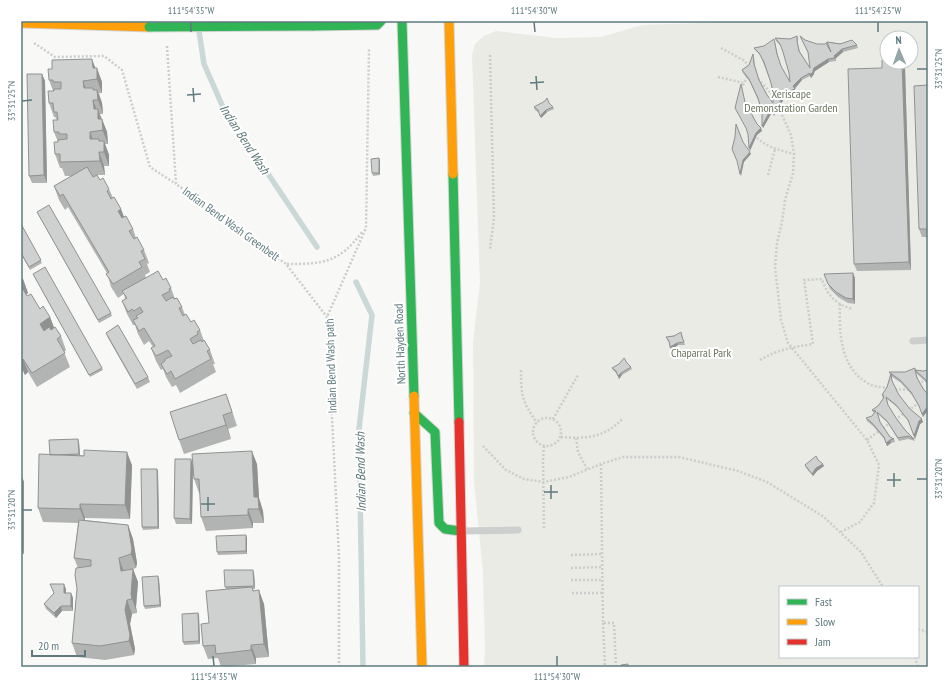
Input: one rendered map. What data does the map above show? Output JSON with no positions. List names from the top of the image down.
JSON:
{
  "streets": {
    "main road": ["North Hayden Road"],
    "path": ["Indian Bend Wash Greenbelt", "Indian Bend Wash path"]
  },
  "crossings": [
    ["Indian Bend Wash Greenbelt", "Indian Bend Wash path"]
  ],
  "water": ["Indian Bend Wash"],
  "parks": ["Xeriscape Demonstration Garden", "Chaparral Park"],
  "legend": ["Fast", "Slow", "Jam"],
  "scale_bar": "20 m",
  "north": "top",
  "coordinates": [
    "111°54'35\"W",
    "111°54'30\"W",
    "111°54'25\"W",
    "33°31'25\"N",
    "33°31'20\"N"
  ]
}
